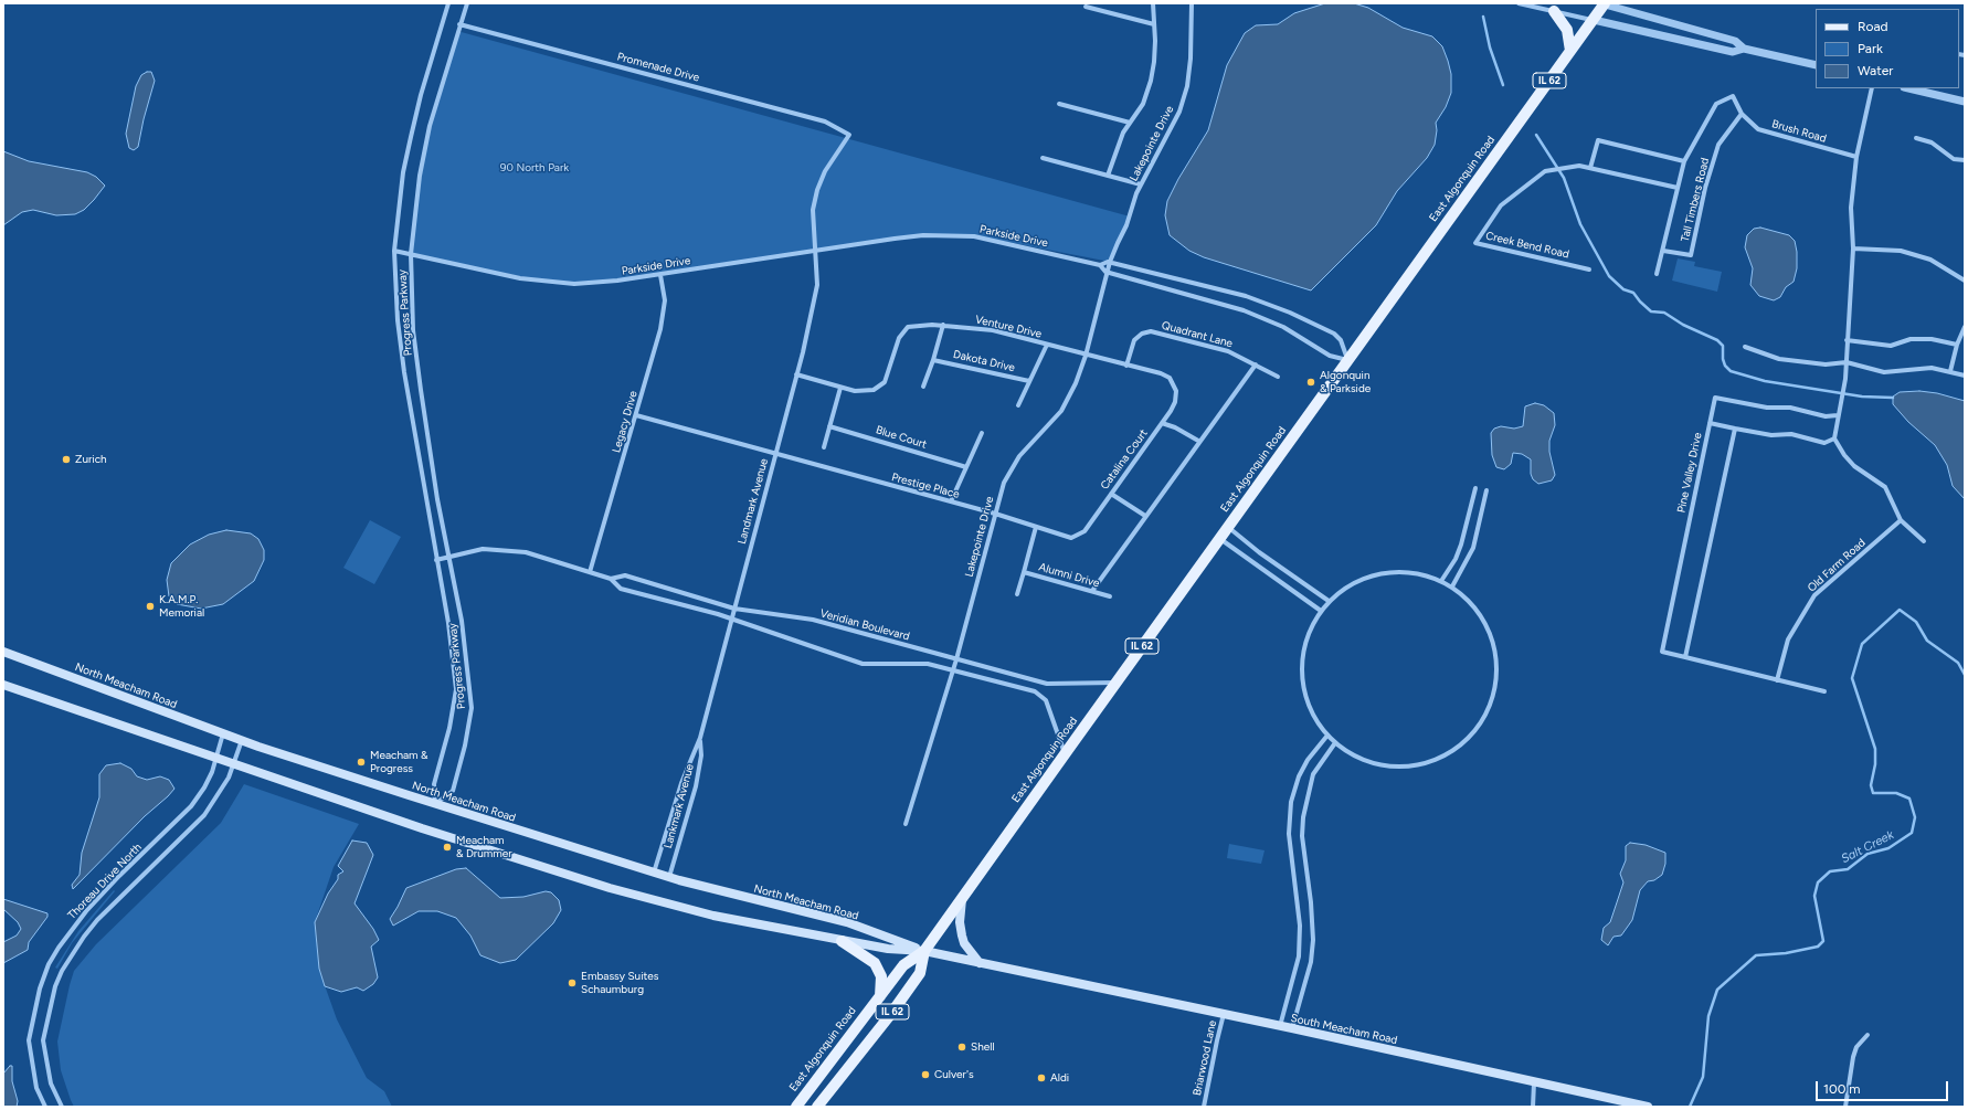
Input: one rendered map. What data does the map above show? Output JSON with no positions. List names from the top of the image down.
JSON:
{
  "streets": {
    "main road": [
      "IL 62",
      "East Algonquin Road",
      "North Meacham Road",
      "South Meacham Road"
    ],
    "street": [
      "Promenade Drive",
      "Brush Road",
      "Lakepointe Drive",
      "Tall Timbers Road",
      "Parkside Drive",
      "Creek Bend Road",
      "Progress Parkway",
      "Venture Drive",
      "Quadrant Lane",
      "Dakota Drive",
      "Legacy Drive",
      "Blue Court",
      "Catalina Court",
      "Pine Valley Drive",
      "Prestige Place",
      "Landmark Avenue",
      "Old Farm Road",
      "Alumni Drive",
      "Veridian Boulevard",
      "Lankmark Avenue",
      "Thoreau Drive North",
      "Briarwood Lane"
    ]
  },
  "crossings": [
    ["Promenade Drive", "Progress Parkway"],
    ["Promenade Drive", "Landmark Avenue"],
    ["Brush Road", "Tall Timbers Road"],
    ["Lakepointe Drive", "Venture Drive"],
    ["Lakepointe Drive", "Prestige Place"],
    ["Lakepointe Drive", "Veridian Boulevard"],
    ["East Algonquin Road", "Veridian Boulevard"],
    ["East Algonquin Road", "North Meacham Road"],
    ["Tall Timbers Road", "Creek Bend Road"],
    ["Parkside Drive", "Progress Parkway"],
    ["Parkside Drive", "Legacy Drive"],
    ["Parkside Drive", "Landmark Avenue"],
    ["Progress Parkway", "Veridian Boulevard"],
    ["Progress Parkway", "North Meacham Road"],
    ["Venture Drive", "Quadrant Lane"],
    ["Venture Drive", "Catalina Court"],
    ["Venture Drive", "Landmark Avenue"],
    ["Legacy Drive", "Prestige Place"],
    ["Legacy Drive", "Veridian Boulevard"],
    ["Catalina Court", "Prestige Place"],
    ["Pine Valley Drive", "Old Farm Road"],
    ["Prestige Place", "Landmark Avenue"],
    ["Prestige Place", "Alumni Drive"],
    ["Landmark Avenue", "Veridian Boulevard"],
    ["Landmark Avenue", "North Meacham Road"],
    ["Landmark Avenue", "Lankmark Avenue"],
    ["North Meacham Road", "Lankmark Avenue"],
    ["North Meacham Road", "Thoreau Drive North"],
    ["North Meacham Road", "South Meacham Road"],
    ["South Meacham Road", "Briarwood Lane"]
  ],
  "water": ["Salt Creek"],
  "parks": ["90 North Park"],
  "places": [
    "Algonquin & Parkside",
    "Zurich",
    "K.A.M.P. Memorial",
    "Meacham & Progress",
    "Meacham & Drummer",
    "Embassy Suites Schaumburg",
    "Shell",
    "Culver's",
    "Aldi"
  ],
  "legend": ["Road", "Park", "Water"],
  "scale_bar": "100 m"
}
